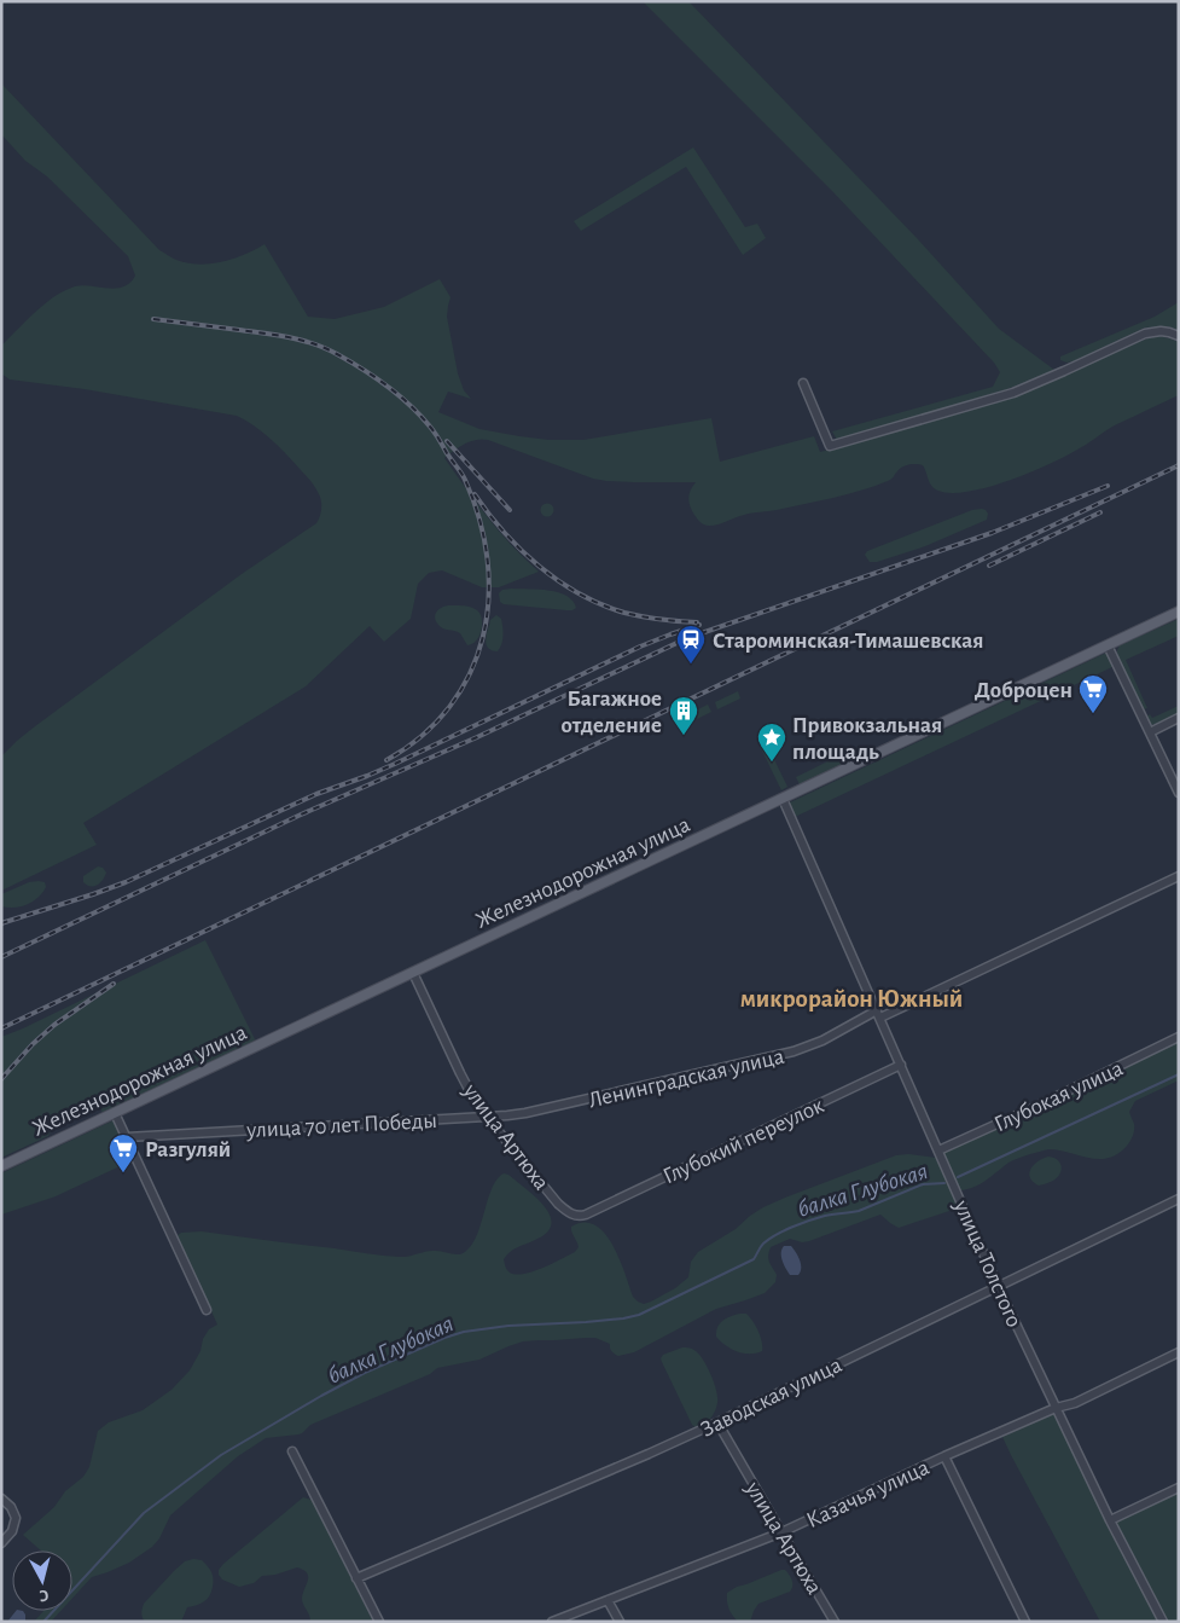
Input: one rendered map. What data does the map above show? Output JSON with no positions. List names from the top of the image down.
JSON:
{
  "streets": {
    "main road": ["Железнодорожная улица"],
    "street": [
      "Ленинградская улица",
      "Глубокая улица",
      "улица 70 лет Победы",
      "улица Артюха",
      "Глубокий переулок",
      "улица Толстого",
      "Заводская улица",
      "Казачья улица"
    ]
  },
  "crossings": [
    ["Железнодорожная улица", "улица Артюха"],
    ["Железнодорожная улица", "улица Толстого"],
    ["Ленинградская улица", "улица 70 лет Победы"],
    ["Ленинградская улица", "улица Артюха"],
    ["Ленинградская улица", "улица Толстого"],
    ["Глубокая улица", "улица Толстого"],
    ["улица 70 лет Победы", "улица Артюха"],
    ["улица Артюха", "Глубокий переулок"],
    ["улица Артюха", "Заводская улица"],
    ["улица Артюха", "Казачья улица"],
    ["Глубокий переулок", "улица Толстого"],
    ["улица Толстого", "Заводская улица"],
    ["улица Толстого", "Казачья улица"]
  ],
  "districts": ["микрорайон Южный"],
  "water": ["балка Глубокая"],
  "places": {
    "station": ["Староминская-Тимашевская"],
    "supermarket": ["Доброцен", "Разгуляй"],
    "building": ["Багажное отделение"],
    "place": ["Привокзальная площадь"]
  },
  "north": "bottom"
}
